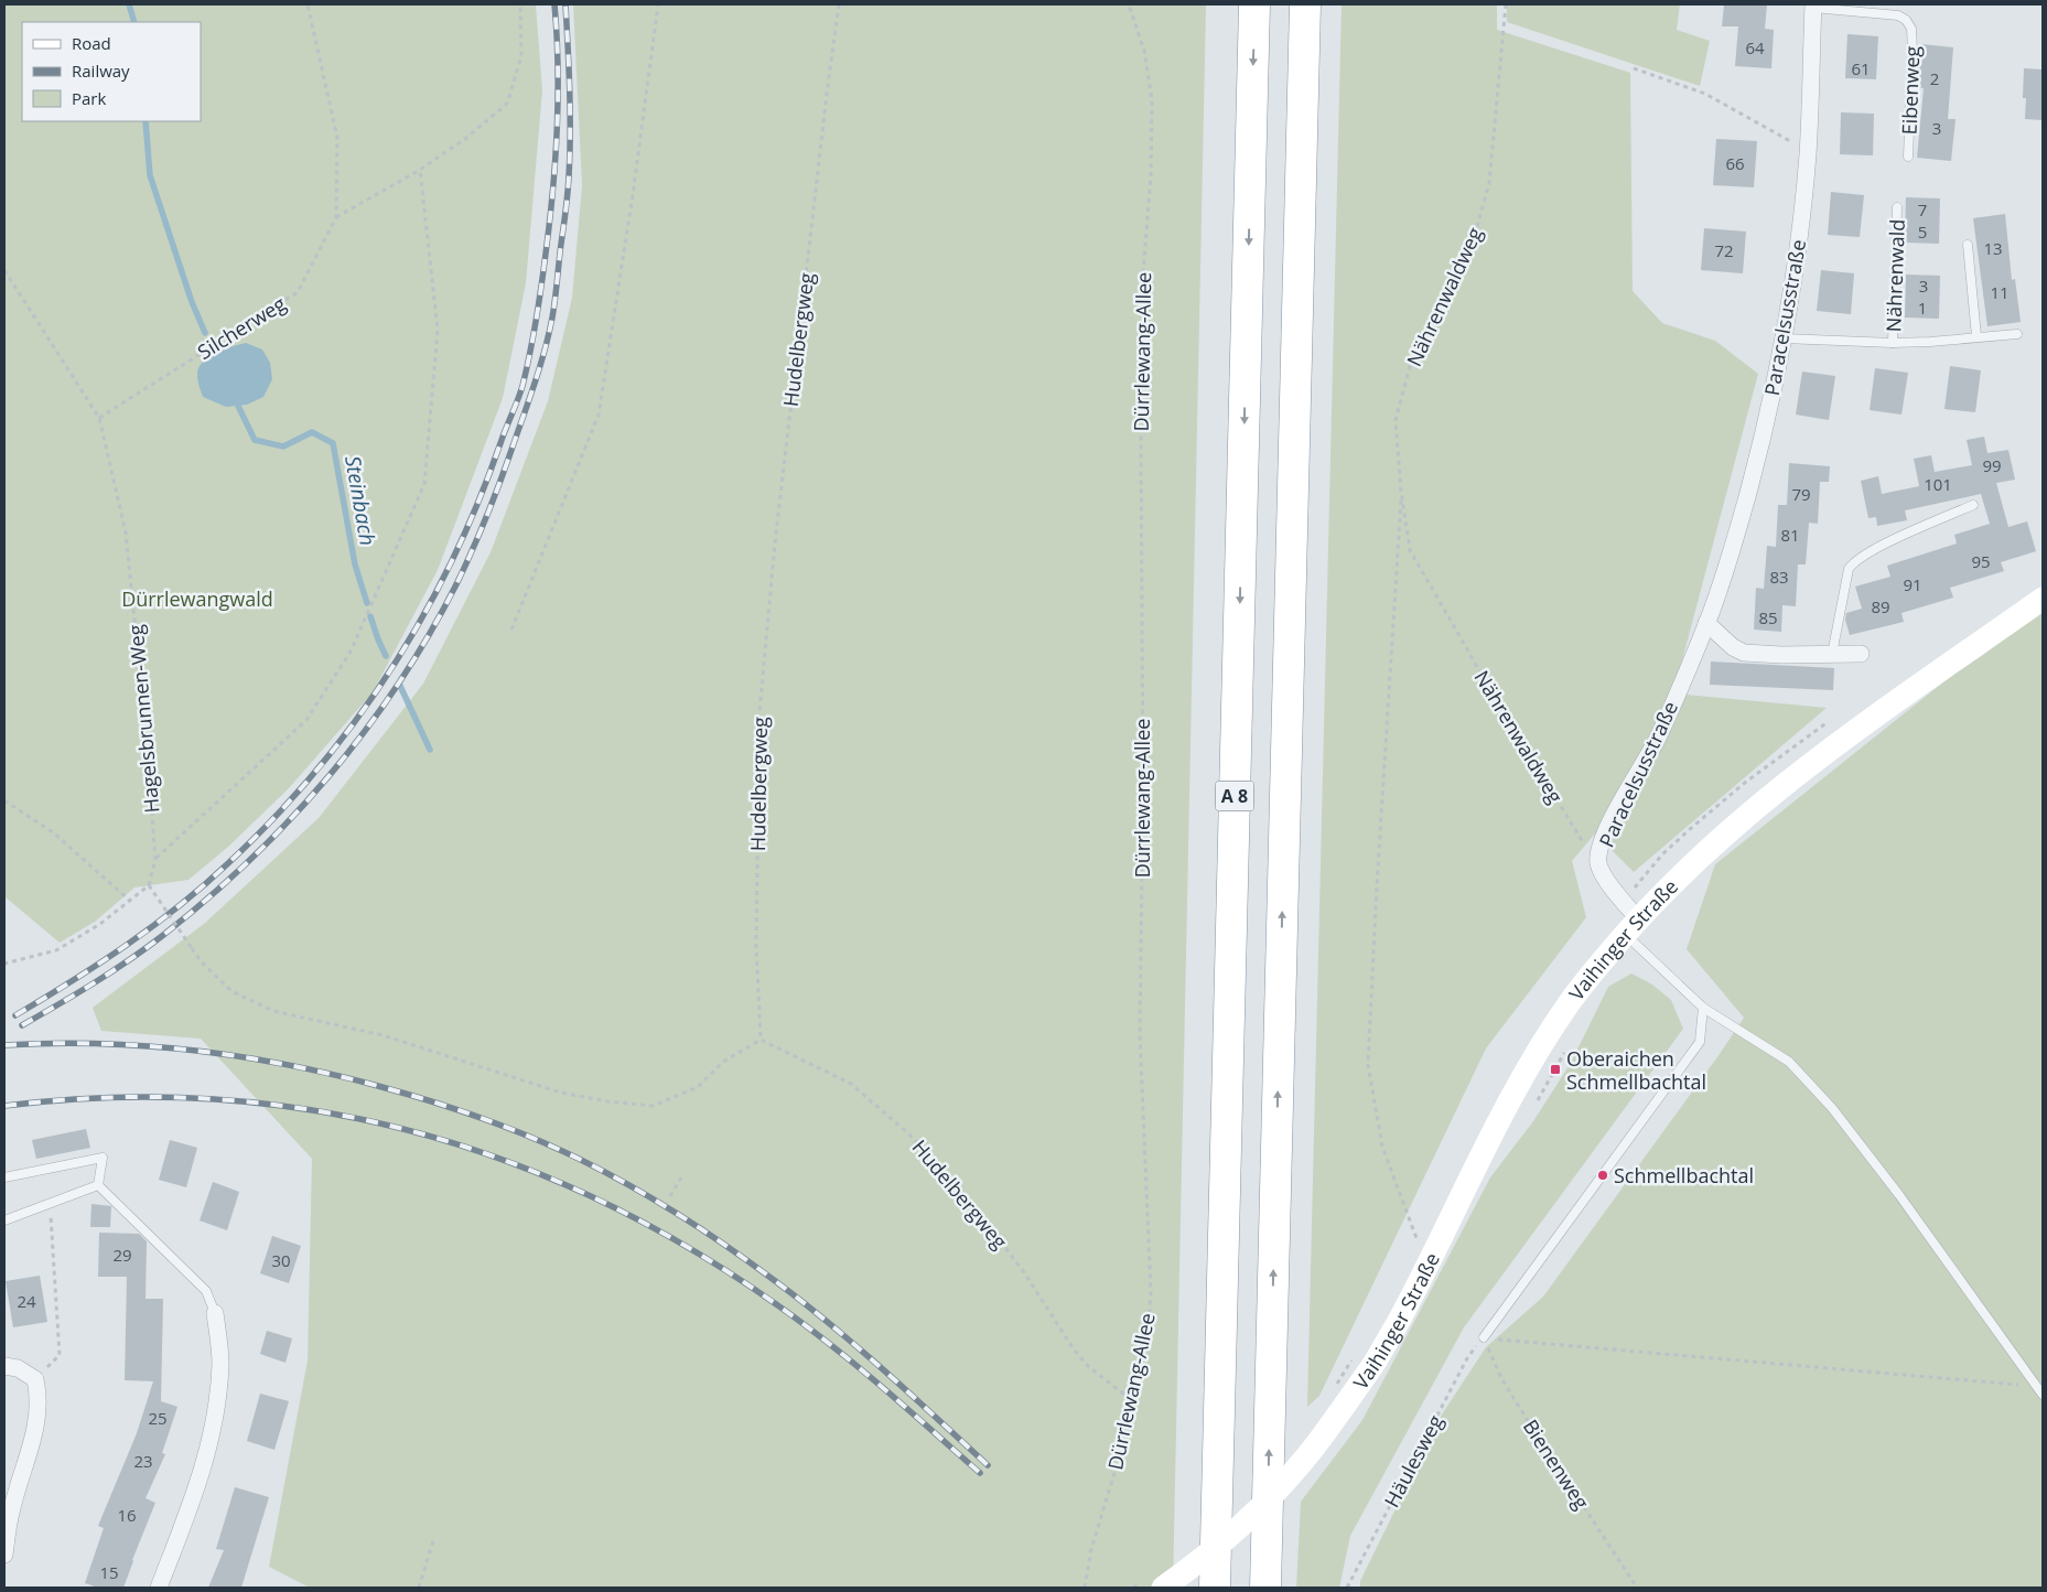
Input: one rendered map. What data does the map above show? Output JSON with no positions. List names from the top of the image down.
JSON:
{
  "streets": {
    "highway": ["A 8"],
    "main road": ["Vaihinger Straße"],
    "street": ["Paracelsusstraße"],
    "lane": ["Eibenweg", "Nährenwald"],
    "path": [
      "Nährenwaldweg",
      "Silcherweg",
      "Hudelbergweg",
      "Dürrlewang-Allee",
      "Hagelsbrunnen-Weg",
      "Häulesweg",
      "Bienenweg"
    ]
  },
  "crossings": [
    ["Eibenweg", "Paracelsusstraße"],
    ["Nährenwald", "Paracelsusstraße"],
    ["Nährenwaldweg", "Paracelsusstraße"],
    ["Paracelsusstraße", "Vaihinger Straße"],
    ["Silcherweg", "Hagelsbrunnen-Weg"],
    ["Hudelbergweg", "Dürrlewang-Allee"],
    ["Häulesweg", "Bienenweg"]
  ],
  "water": ["Steinbach"],
  "parks": ["Dürrlewangwald"],
  "places": {
    "transit": ["Oberaichen Schmellbachtal"],
    "other": ["Schmellbachtal"]
  },
  "house_numbers": [
    "64",
    "61",
    "2",
    "3",
    "66",
    "7",
    "5",
    "13",
    "72",
    "3",
    "11",
    "1",
    "99",
    "101",
    "79",
    "81",
    "95",
    "83",
    "91",
    "89",
    "85",
    "29",
    "30",
    "24",
    "25",
    "23",
    "16",
    "15"
  ],
  "legend": ["Road", "Railway", "Park"]
}
